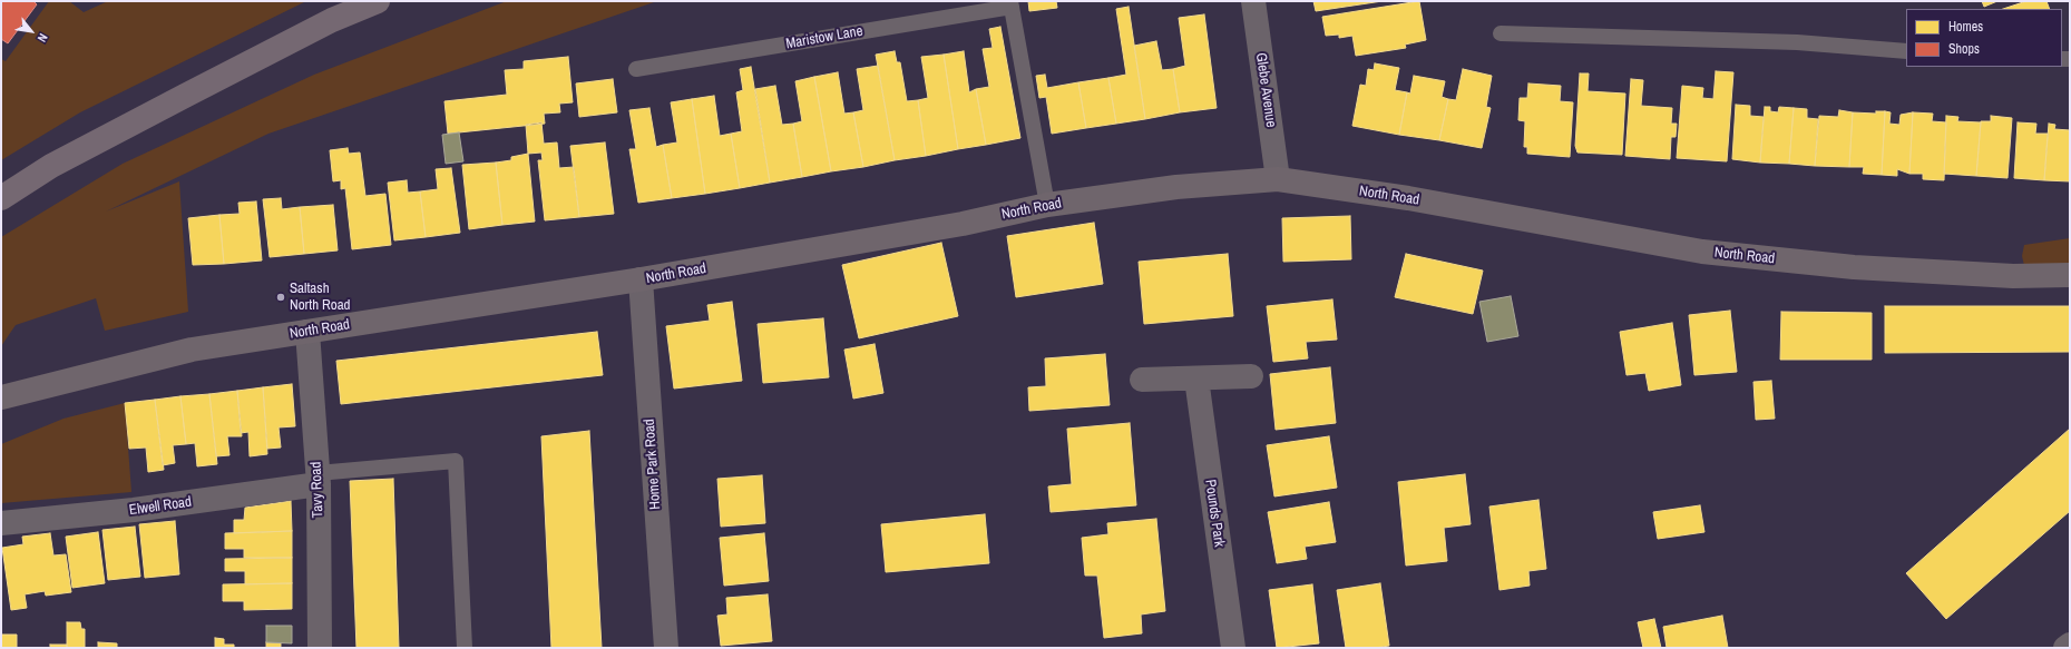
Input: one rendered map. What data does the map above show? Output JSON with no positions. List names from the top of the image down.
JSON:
{
  "streets": {
    "main road": ["North Road"],
    "street": [
      "Glebe Avenue",
      "Home Park Road",
      "Tavy Road",
      "Elwell Road",
      "Pounds Park"
    ],
    "lane": ["Maristow Lane"]
  },
  "crossings": [
    ["Maristow Lane", "North Road"],
    ["Glebe Avenue", "North Road"],
    ["North Road", "Home Park Road"],
    ["North Road", "Tavy Road"],
    ["Tavy Road", "Elwell Road"]
  ],
  "places": ["Saltash North Road"],
  "legend": ["Homes", "Shops"],
  "north": "bottom right"
}
